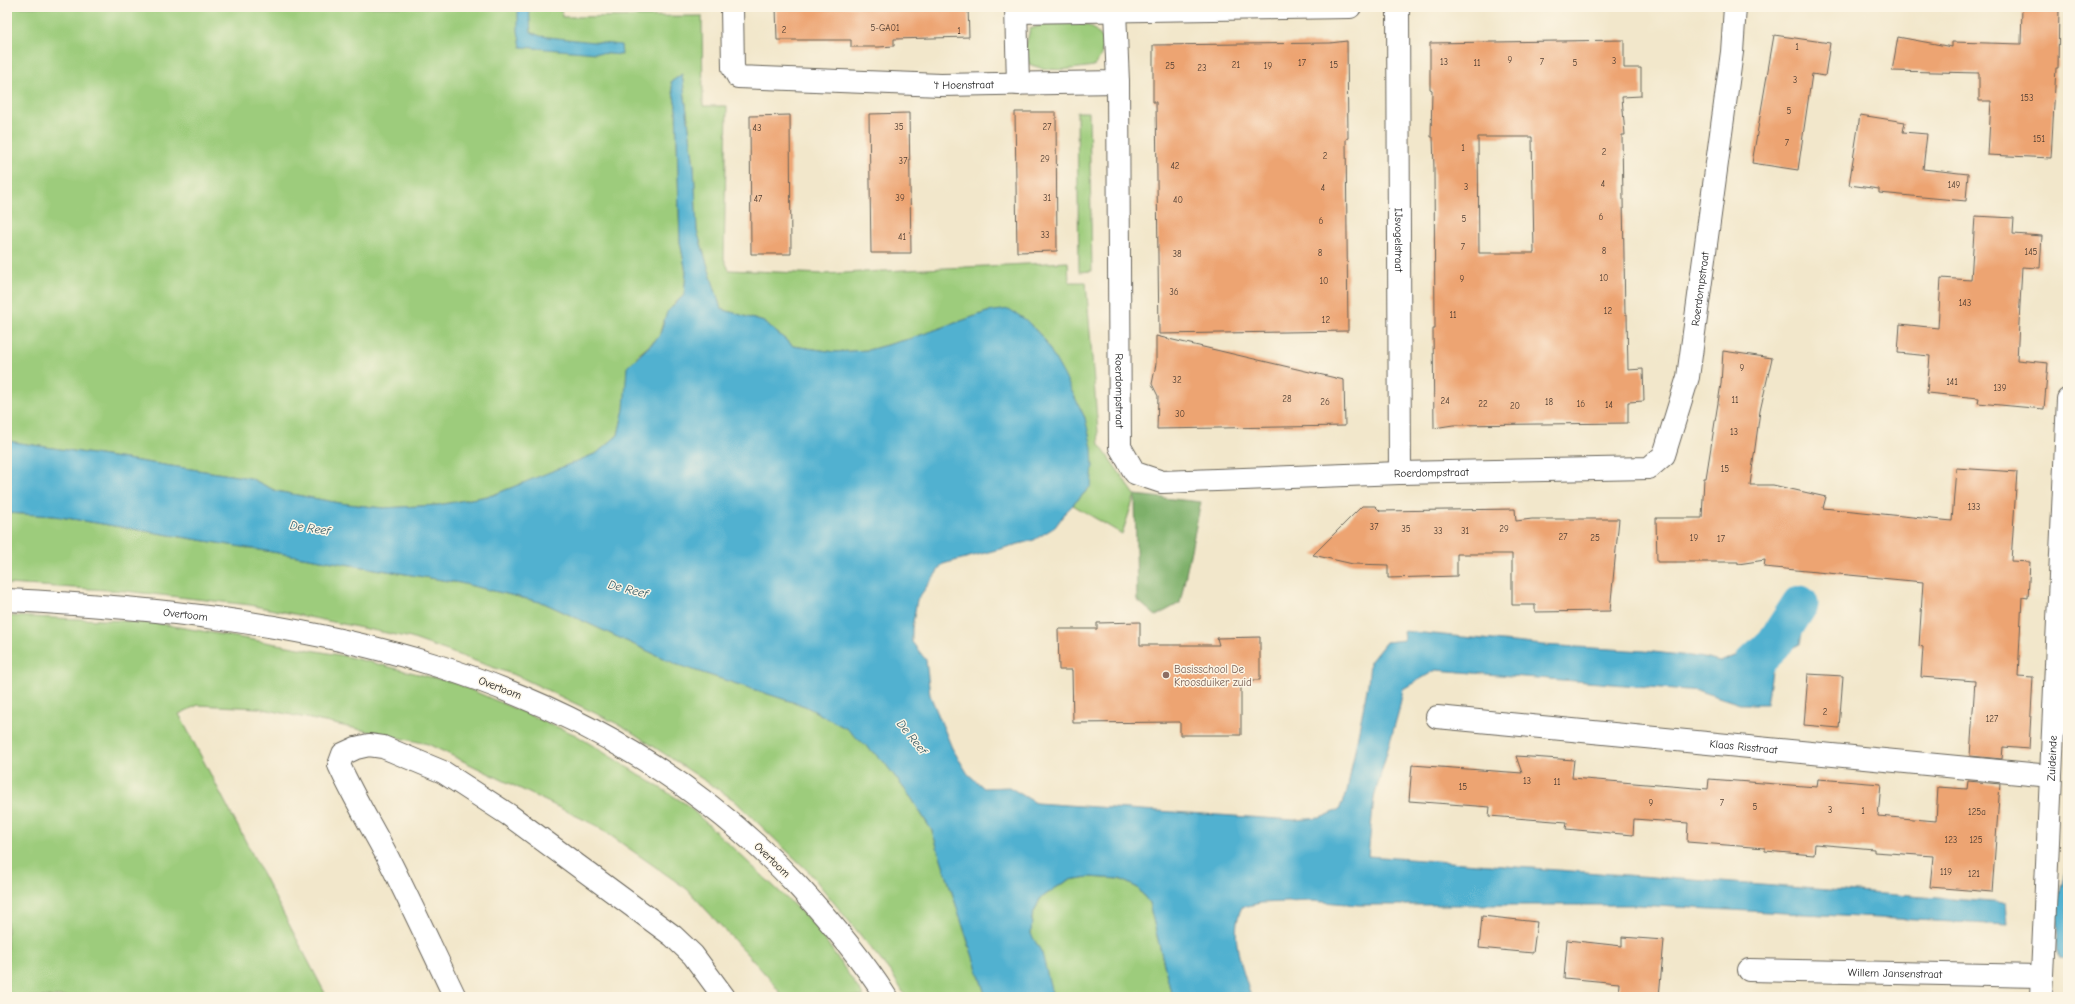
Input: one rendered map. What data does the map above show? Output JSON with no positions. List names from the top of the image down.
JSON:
{
  "streets": {
    "street": [
      "'t Hoenstraat",
      "IJsvogelstraat",
      "Roerdompstraat",
      "Overtoom",
      "Klaas Risstraat",
      "Zuideinde",
      "Willem Jansenstraat"
    ]
  },
  "crossings": [
    ["'t Hoenstraat", "Roerdompstraat"],
    ["IJsvogelstraat", "Roerdompstraat"],
    ["Klaas Risstraat", "Zuideinde"],
    ["Zuideinde", "Willem Jansenstraat"]
  ],
  "water": ["De Reef"],
  "places": ["Basisschool De Kroosduiker zuid"],
  "house_numbers": [
    "5-GA01",
    "2",
    "1",
    "1",
    "9",
    "3",
    "13",
    "7",
    "17",
    "11",
    "5",
    "21",
    "15",
    "25",
    "19",
    "23",
    "3",
    "153",
    "5",
    "35",
    "27",
    "43",
    "151",
    "7",
    "1",
    "2",
    "2",
    "29",
    "37",
    "42",
    "4",
    "149",
    "3",
    "4",
    "39",
    "31",
    "47",
    "40",
    "6",
    "5",
    "6",
    "33",
    "41",
    "7",
    "8",
    "145",
    "8",
    "38",
    "10",
    "9",
    "10",
    "36",
    "143",
    "12",
    "11",
    "12",
    "9",
    "32",
    "141",
    "139",
    "28",
    "11",
    "24",
    "26",
    "18",
    "22",
    "16",
    "14",
    "20",
    "30",
    "13",
    "15",
    "133",
    "37",
    "35",
    "29",
    "33",
    "31",
    "27",
    "25",
    "19",
    "17",
    "2",
    "127",
    "13",
    "11",
    "15",
    "9",
    "7",
    "5",
    "3",
    "1",
    "125a",
    "123",
    "125",
    "119",
    "121"
  ]
}
